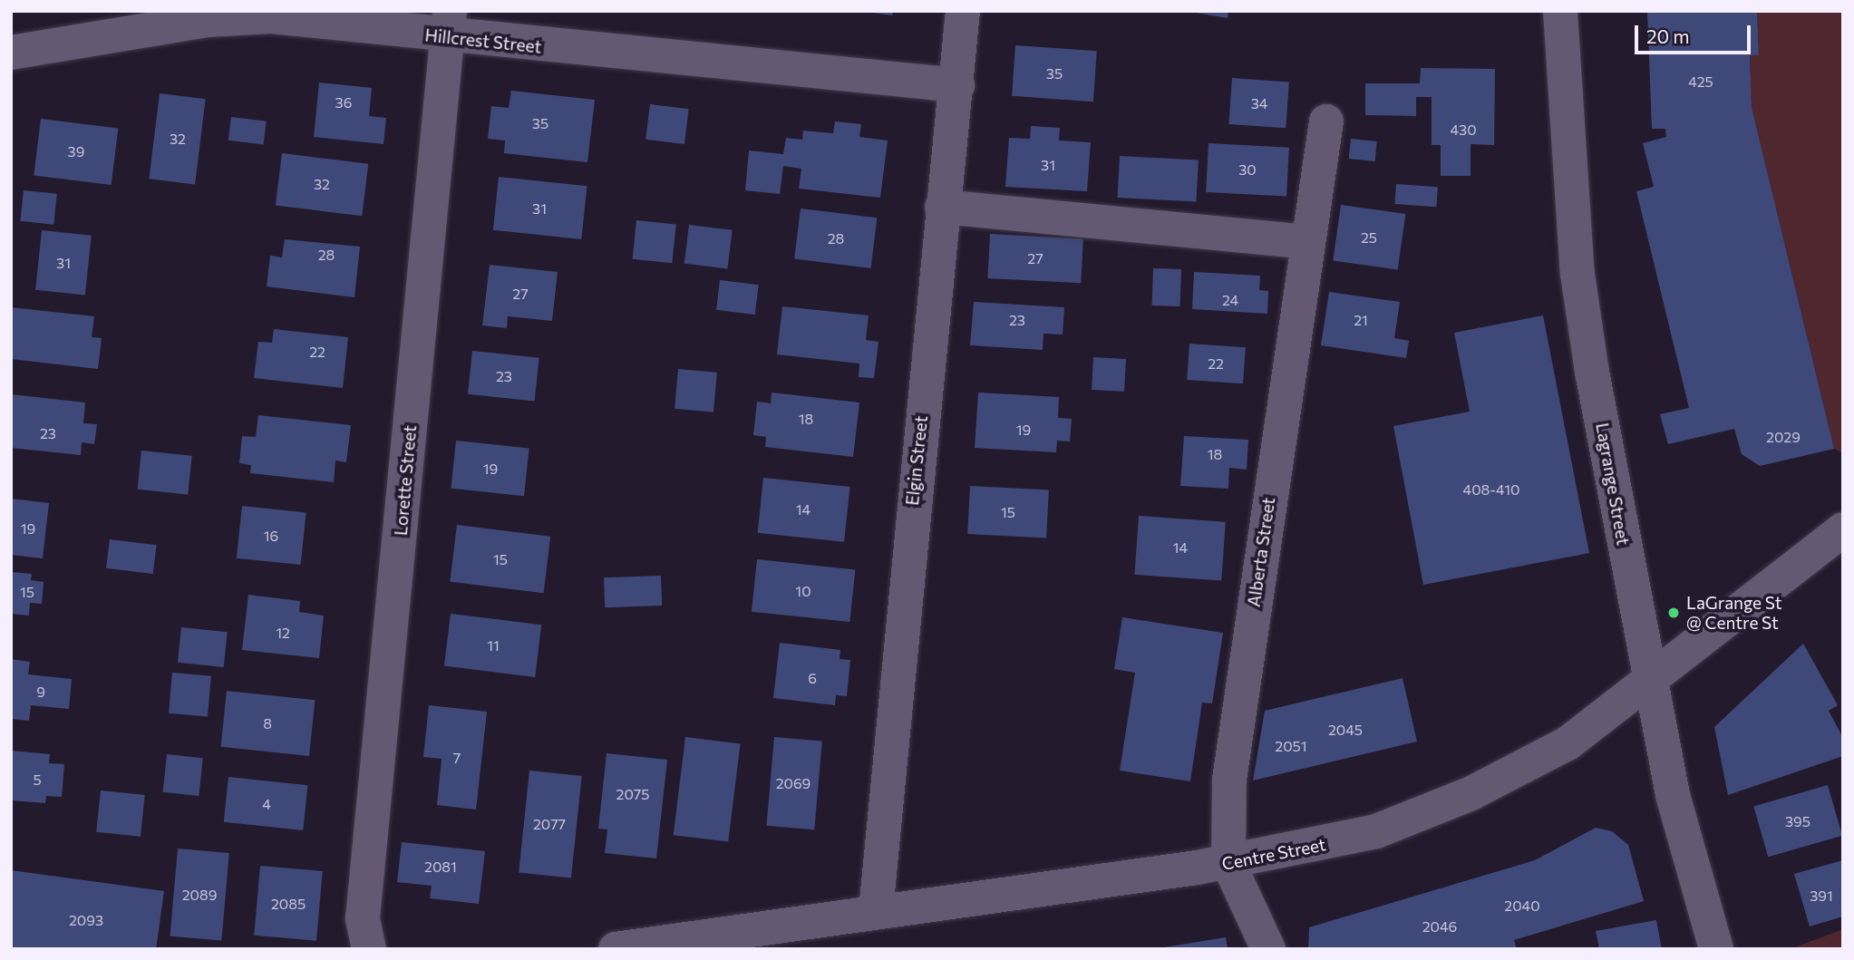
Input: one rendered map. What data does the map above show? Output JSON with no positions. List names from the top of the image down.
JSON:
{
  "streets": {
    "street": [
      "Hillcrest Street",
      "Elgin Street",
      "Lorette Street",
      "Lagrange Street",
      "Alberta Street",
      "Centre Street"
    ]
  },
  "crossings": [
    ["Hillcrest Street", "Elgin Street"],
    ["Hillcrest Street", "Lorette Street"],
    ["Elgin Street", "Centre Street"],
    ["Lagrange Street", "Centre Street"],
    ["Alberta Street", "Centre Street"]
  ],
  "places": ["LaGrange St @ Centre St"],
  "house_numbers": [
    "35",
    "425",
    "36",
    "34",
    "35",
    "430",
    "32",
    "39",
    "31",
    "30",
    "32",
    "31",
    "25",
    "28",
    "28",
    "27",
    "31",
    "27",
    "24",
    "23",
    "21",
    "22",
    "22",
    "23",
    "18",
    "19",
    "23",
    "2029",
    "18",
    "19",
    "408-410",
    "14",
    "15",
    "19",
    "16",
    "14",
    "15",
    "10",
    "15",
    "12",
    "11",
    "6",
    "9",
    "8",
    "2045",
    "2051",
    "7",
    "5",
    "2069",
    "2075",
    "4",
    "395",
    "2077",
    "2081",
    "2089",
    "391",
    "2085",
    "2040",
    "2093",
    "2046"
  ],
  "scale_bar": "20 m"
}
